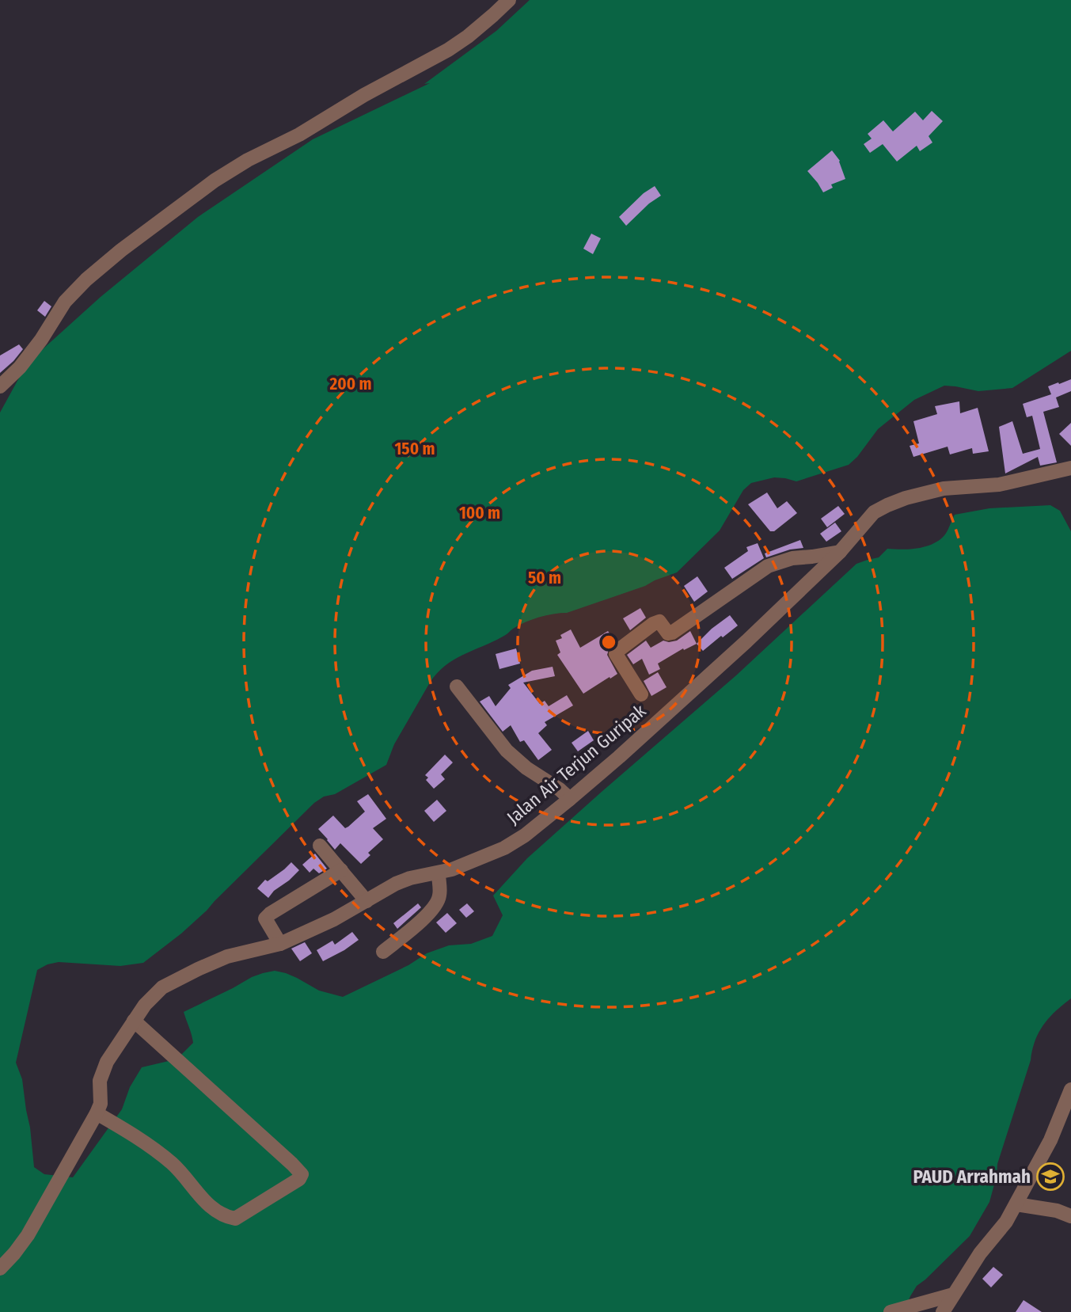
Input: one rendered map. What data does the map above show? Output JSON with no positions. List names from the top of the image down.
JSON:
{
  "streets": {
    "street": ["Jalan Air Terjun Guripak"]
  },
  "places": {
    "school or university": ["PAUD Arrahmah"]
  },
  "rings": [
    "200 m",
    "150 m",
    "100 m",
    "50 m"
  ]
}
